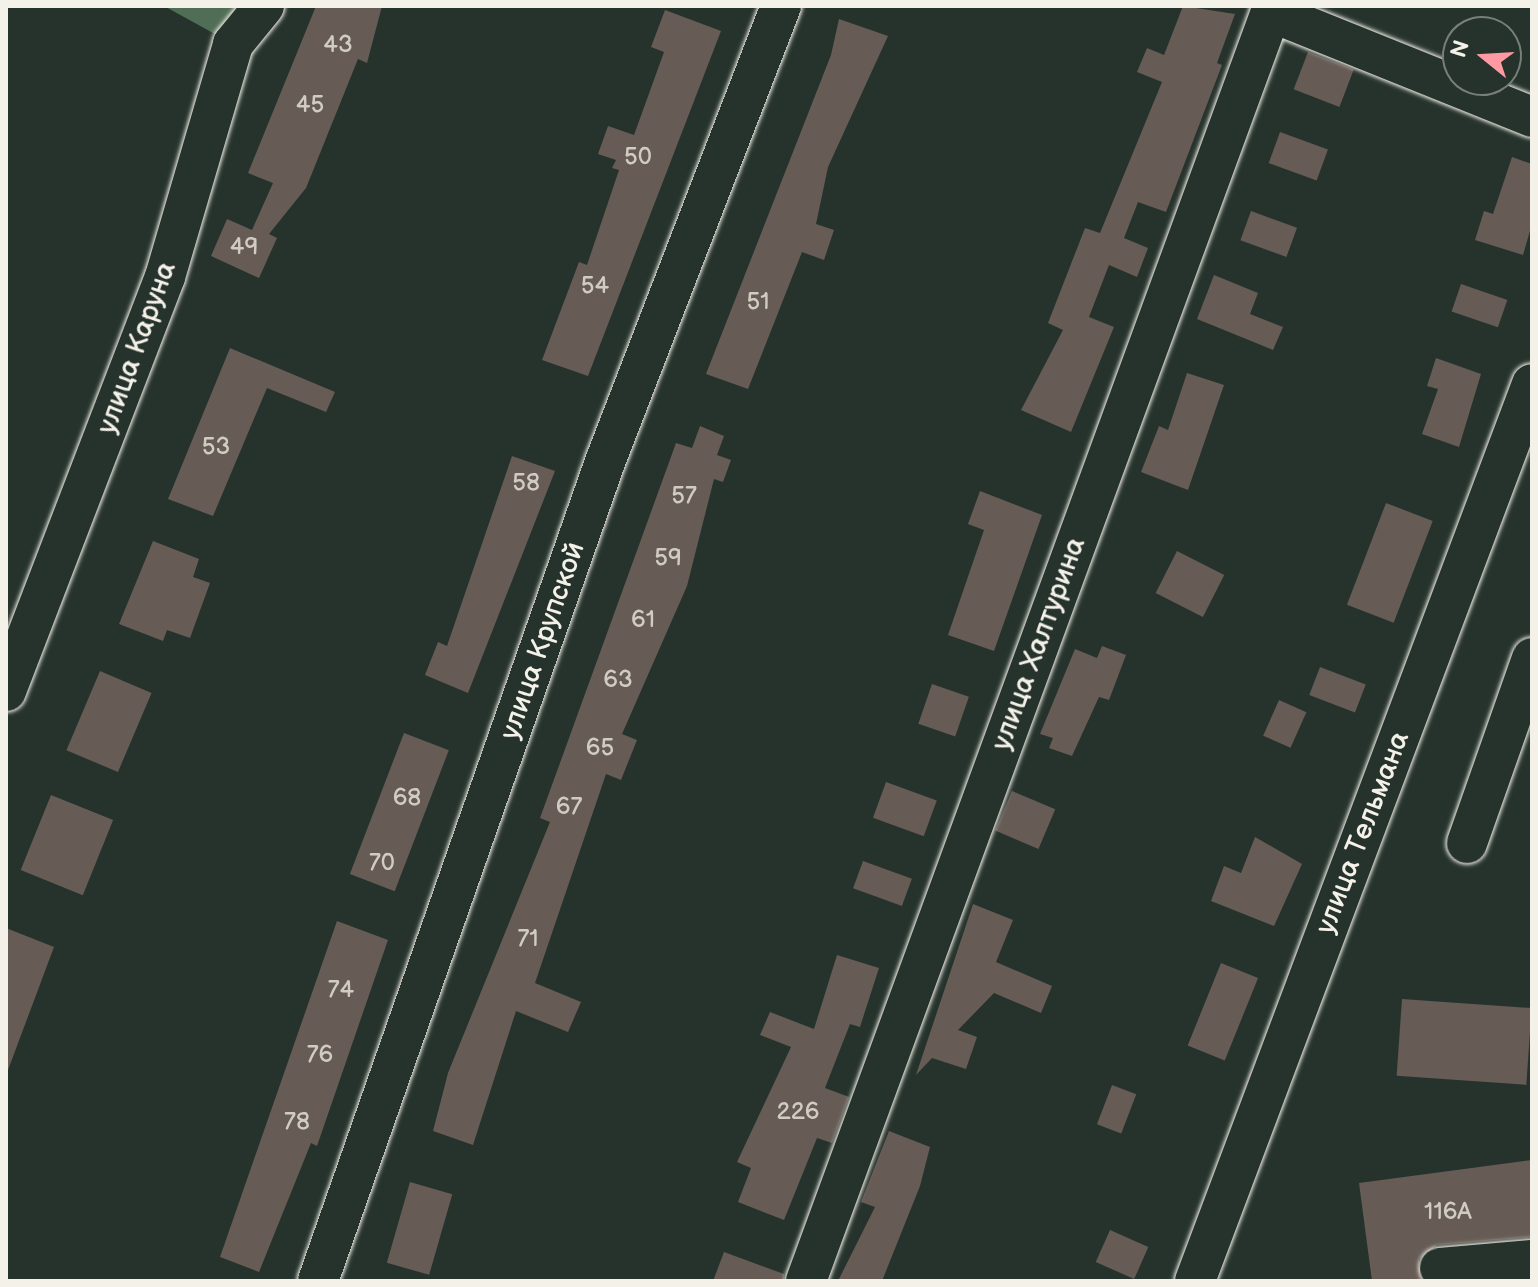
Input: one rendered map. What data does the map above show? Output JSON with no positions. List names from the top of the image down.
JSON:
{
  "streets": {
    "street": [
      "улица Каруна",
      "улица Крупской",
      "улица Халтурина",
      "улица Тельмана"
    ]
  },
  "house_numbers": [
    "43",
    "45",
    "50",
    "49",
    "54",
    "51",
    "53",
    "58",
    "57",
    "59",
    "61",
    "63",
    "65",
    "68",
    "67",
    "70",
    "71",
    "74",
    "76",
    "226",
    "78",
    "116А"
  ],
  "north": "left"
}
